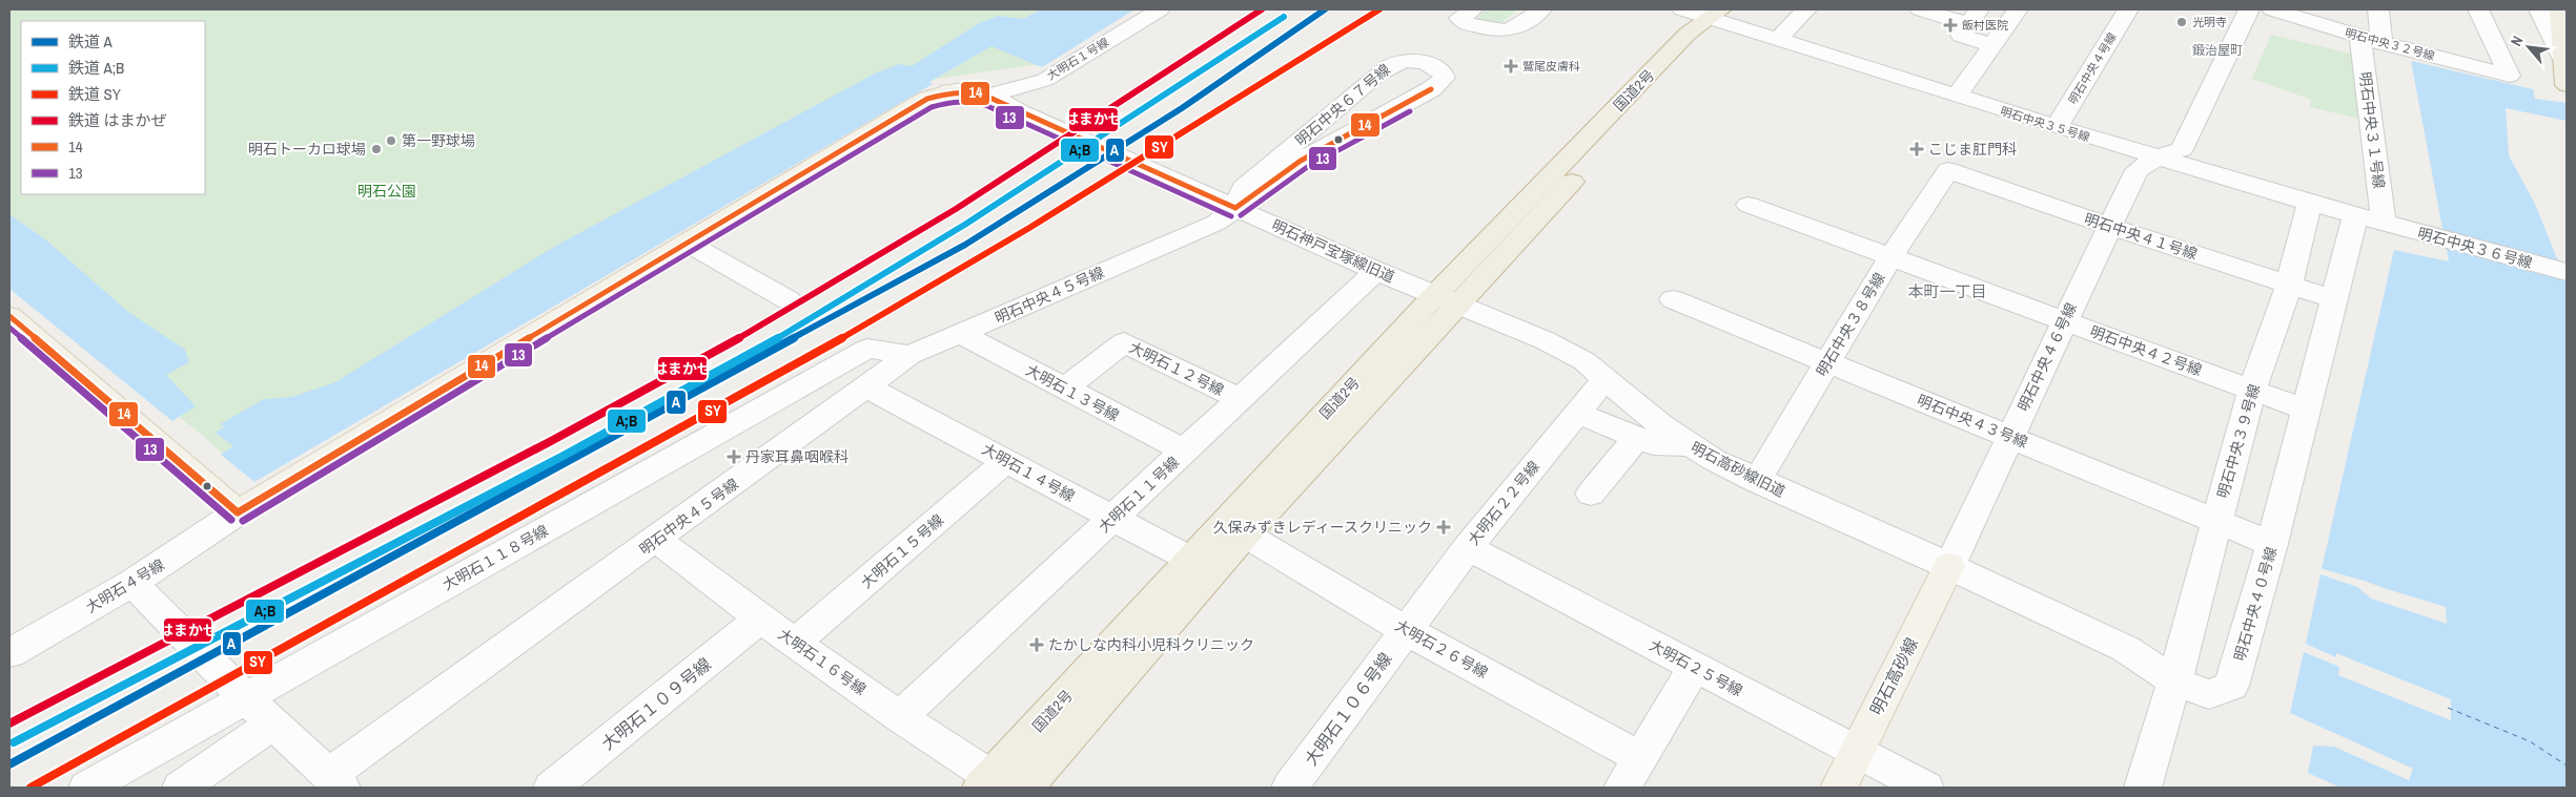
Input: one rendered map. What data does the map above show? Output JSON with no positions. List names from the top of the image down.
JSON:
{
  "streets": {
    "highway": ["国道2号"],
    "main road": ["明石高砂線"],
    "street": [
      "明石中央３２号線",
      "大明石１号線",
      "明石中央４号線",
      "明石中央６７号線",
      "明石中央３５号線",
      "明石中央３１号線",
      "明石中央４１号線",
      "明石中央３６号線",
      "明石神戸宝塚線旧道",
      "明石中央４５号線",
      "明石中央３８号線",
      "明石中央４２号線",
      "明石中央４６号線",
      "大明石１２号線",
      "大明石１３号線",
      "明石中央４３号線",
      "明石中央３９号線",
      "明石高砂線旧道",
      "大明石１４号線",
      "大明石１１号線",
      "大明石２２号線",
      "大明石１５号線",
      "大明石１１８号線",
      "大明石４号線",
      "明石中央４０号線",
      "大明石２６号線",
      "大明石１６号線",
      "大明石２５号線",
      "大明石１０９号線",
      "大明石１０６号線"
    ]
  },
  "crossings": [
    ["明石中央３２号線", "明石中央３１号線"],
    ["大明石１号線", "明石神戸宝塚線旧道"],
    ["明石中央４号線", "明石中央３５号線"],
    ["国道2号", "明石中央３５号線"],
    ["国道2号", "明石神戸宝塚線旧道"],
    ["国道2号", "明石高砂線旧道"],
    ["国道2号", "大明石１４号線"],
    ["国道2号", "大明石２６号線"],
    ["国道2号", "大明石１６号線"],
    ["明石中央６７号線", "明石神戸宝塚線旧道"],
    ["明石中央６７号線", "明石中央４５号線"],
    ["明石中央３５号線", "明石中央３１号線"],
    ["明石中央３５号線", "明石中央３６号線"],
    ["明石中央３５号線", "明石中央４６号線"],
    ["明石中央３５号線", "明石中央３９号線"],
    ["明石中央３５号線", "明石中央４０号線"],
    ["明石中央３１号線", "明石中央３６号線"],
    ["明石中央３１号線", "明石中央４０号線"],
    ["明石中央４１号線", "明石中央３８号線"],
    ["明石中央４１号線", "明石中央４６号線"],
    ["明石中央４１号線", "明石中央３９号線"],
    ["明石中央４１号線", "明石中央４０号線"],
    ["明石中央３６号線", "明石中央４０号線"],
    ["明石神戸宝塚線旧道", "明石中央４５号線"],
    ["明石神戸宝塚線旧道", "明石高砂線旧道"],
    ["明石神戸宝塚線旧道", "大明石１１号線"],
    ["明石中央４５号線", "大明石１３号線"],
    ["明石中央４５号線", "大明石１４号線"],
    ["明石中央４５号線", "大明石１１８号線"],
    ["明石中央４５号線", "大明石４号線"],
    ["明石中央４５号線", "大明石１６号線"],
    ["明石中央３８号線", "明石中央４２号線"],
    ["明石中央３８号線", "明石中央４３号線"],
    ["明石中央３８号線", "明石高砂線旧道"],
    ["明石中央４２号線", "明石中央４６号線"],
    ["明石中央４２号線", "明石中央３９号線"],
    ["明石中央４２号線", "明石中央４０号線"],
    ["明石中央４６号線", "明石中央４３号線"],
    ["明石中央４６号線", "明石高砂線旧道"],
    ["明石中央４６号線", "明石中央４０号線"],
    ["明石中央４６号線", "明石高砂線"],
    ["大明石１２号線", "大明石１３号線"],
    ["大明石１２号線", "大明石１１号線"],
    ["大明石１３号線", "大明石１１号線"],
    ["明石中央４３号線", "明石中央３９号線"],
    ["明石中央４３号線", "明石中央４０号線"],
    ["明石中央３９号線", "明石中央４０号線"],
    ["明石高砂線旧道", "大明石２２号線"],
    ["明石高砂線旧道", "明石中央４０号線"],
    ["明石高砂線旧道", "明石高砂線"],
    ["大明石１４号線", "大明石１１号線"],
    ["大明石１４号線", "大明石１５号線"],
    ["大明石１１号線", "大明石１６号線"],
    ["大明石２２号線", "大明石２６号線"],
    ["大明石２２号線", "大明石２５号線"],
    ["大明石２２号線", "大明石１０６号線"],
    ["大明石１５号線", "大明石１６号線"],
    ["明石中央４０号線", "明石高砂線"],
    ["大明石２６号線", "大明石１０６号線"],
    ["大明石１６号線", "大明石１０９号線"],
    ["大明石２５号線", "明石高砂線"]
  ],
  "districts": ["鍛治屋町", "本町一丁目"],
  "parks": ["明石公園"],
  "places": {
    "other": ["光明寺", "第一野球場", "明石トーカロ球場"],
    "health": [
      "飯村医院",
      "鷲尾皮膚科",
      "こじま肛門科",
      "丹家耳鼻咽喉科",
      "久保みずきレディースクリニック",
      "たかしな内科小児科クリニック"
    ]
  },
  "lines": [
    "rail line A",
    "rail line SY",
    "rail line はまかぜ",
    "rail line A;B",
    "transit line 14",
    "transit line 13"
  ],
  "legend": [
    "鉄道 A",
    "鉄道 A;B",
    "鉄道 SY",
    "鉄道 はまかぜ",
    "14",
    "13"
  ],
  "north": "top left"
}
